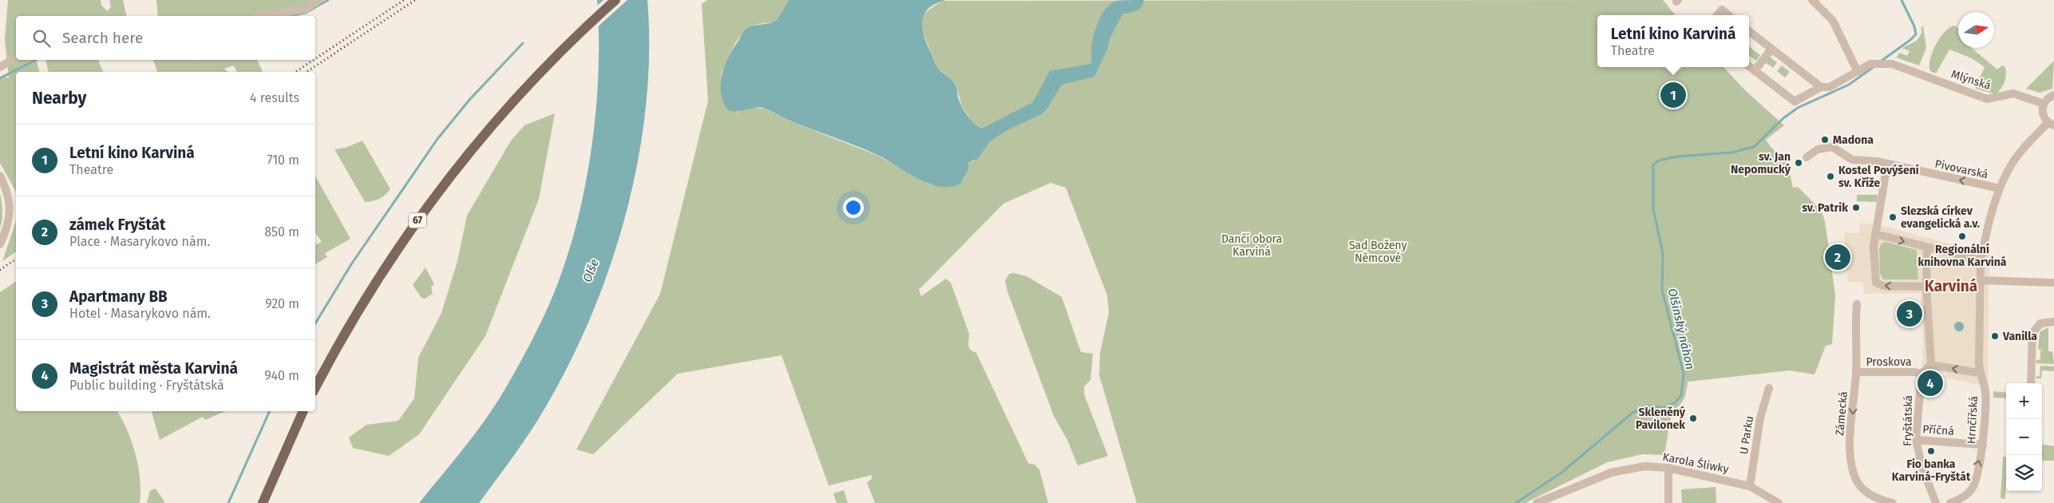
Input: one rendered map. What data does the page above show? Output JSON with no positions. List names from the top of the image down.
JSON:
{
  "streets": {
    "main road": ["67"],
    "street": [
      "Mlýnská",
      "Pivovarská",
      "Proskova",
      "Zámecká",
      "Hrnčířská",
      "Fryštátská",
      "Příčná",
      "U Parku",
      "Karola Śliwky"
    ]
  },
  "crossings": [
    ["Pivovarská", "Hrnčířská"],
    ["Proskova", "Zámecká"],
    ["Proskova", "Fryštátská"],
    ["Hrnčířská", "Příčná"],
    ["Fryštátská", "Příčná"],
    ["U Parku", "Karola Śliwky"]
  ],
  "one_way": ["Pivovarská", "Zámecká"],
  "districts": ["Karviná"],
  "water": ["Olše", "Olšinský náhon"],
  "parks": ["Dančí obora Karviná", "Sad Boženy Němcové"],
  "places": [
    "Madona",
    "sv. Jan Nepomucký",
    "Kostel Povýšení sv. Kříže",
    "sv. Patrik",
    "Slezská církev evangelická a.v.",
    "Regionální knihovna Karviná",
    "Vanilla",
    "Skleněný Pavilonek",
    "Fio banka Karviná-Fryštát"
  ],
  "north": "right",
  "page": {
    "popup": ["Letní kino Karviná", "Theatre"],
    "search": "Search here",
    "heading": ["Nearby", "4 results"],
    "pins": [
      "1",
      "2",
      "3",
      "4"
    ],
    "list": [
      {
        "mark": "1",
        "name": "Letní kino Karviná",
        "note": "Theatre",
        "value": "710 m"
      },
      {
        "mark": "2",
        "name": "zámek Fryštát",
        "note": "Place · Masarykovo nám.",
        "value": "850 m"
      },
      {
        "mark": "3",
        "name": "Apartmany BB",
        "note": "Hotel · Masarykovo nám.",
        "value": "920 m"
      },
      {
        "mark": "4",
        "name": "Magistrát města Karviná",
        "note": "Public building · Fryštátská",
        "value": "940 m"
      }
    ],
    "map_buttons": ["+", "−"]
  }
}
